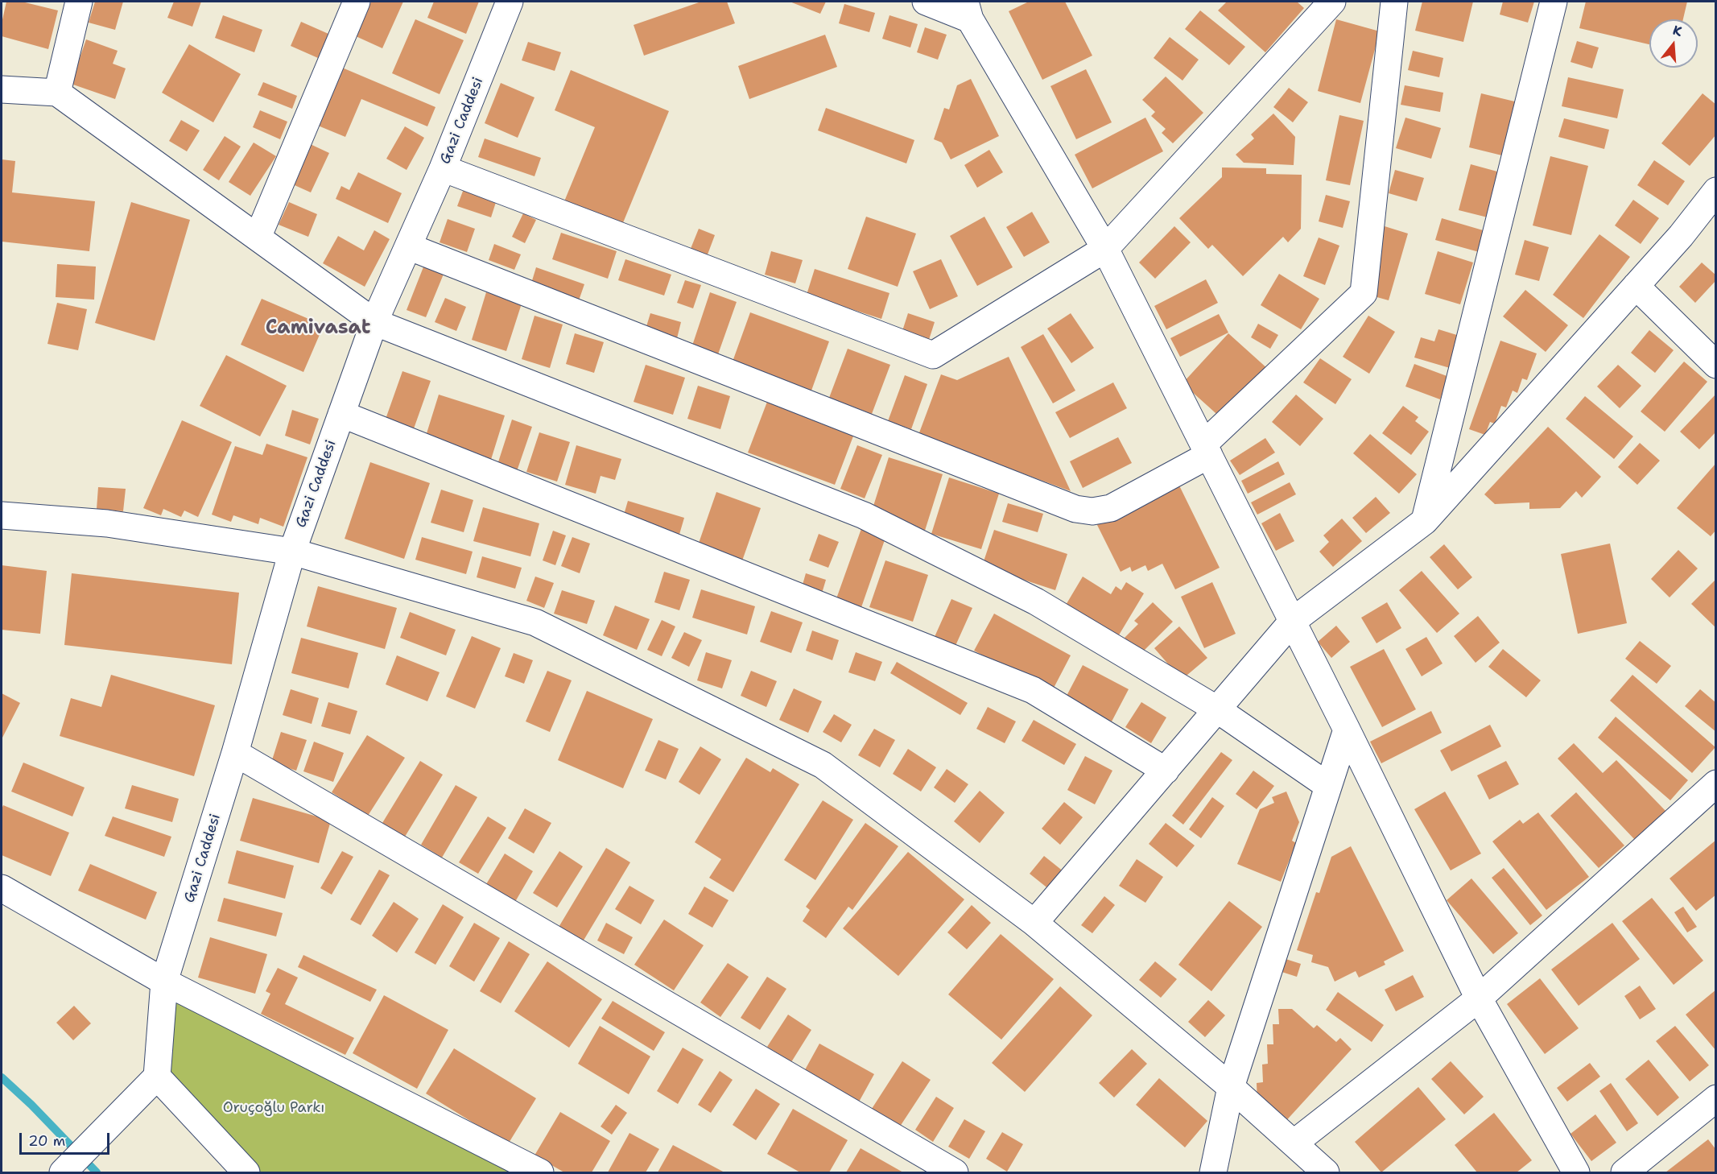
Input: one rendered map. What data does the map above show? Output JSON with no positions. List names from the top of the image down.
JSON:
{
  "streets": {
    "street": ["Gazi Caddesi"]
  },
  "districts": ["Camivasat"],
  "parks": ["Oruçoğlu Parkı"],
  "scale_bar": "20 m",
  "north": "top"
}
